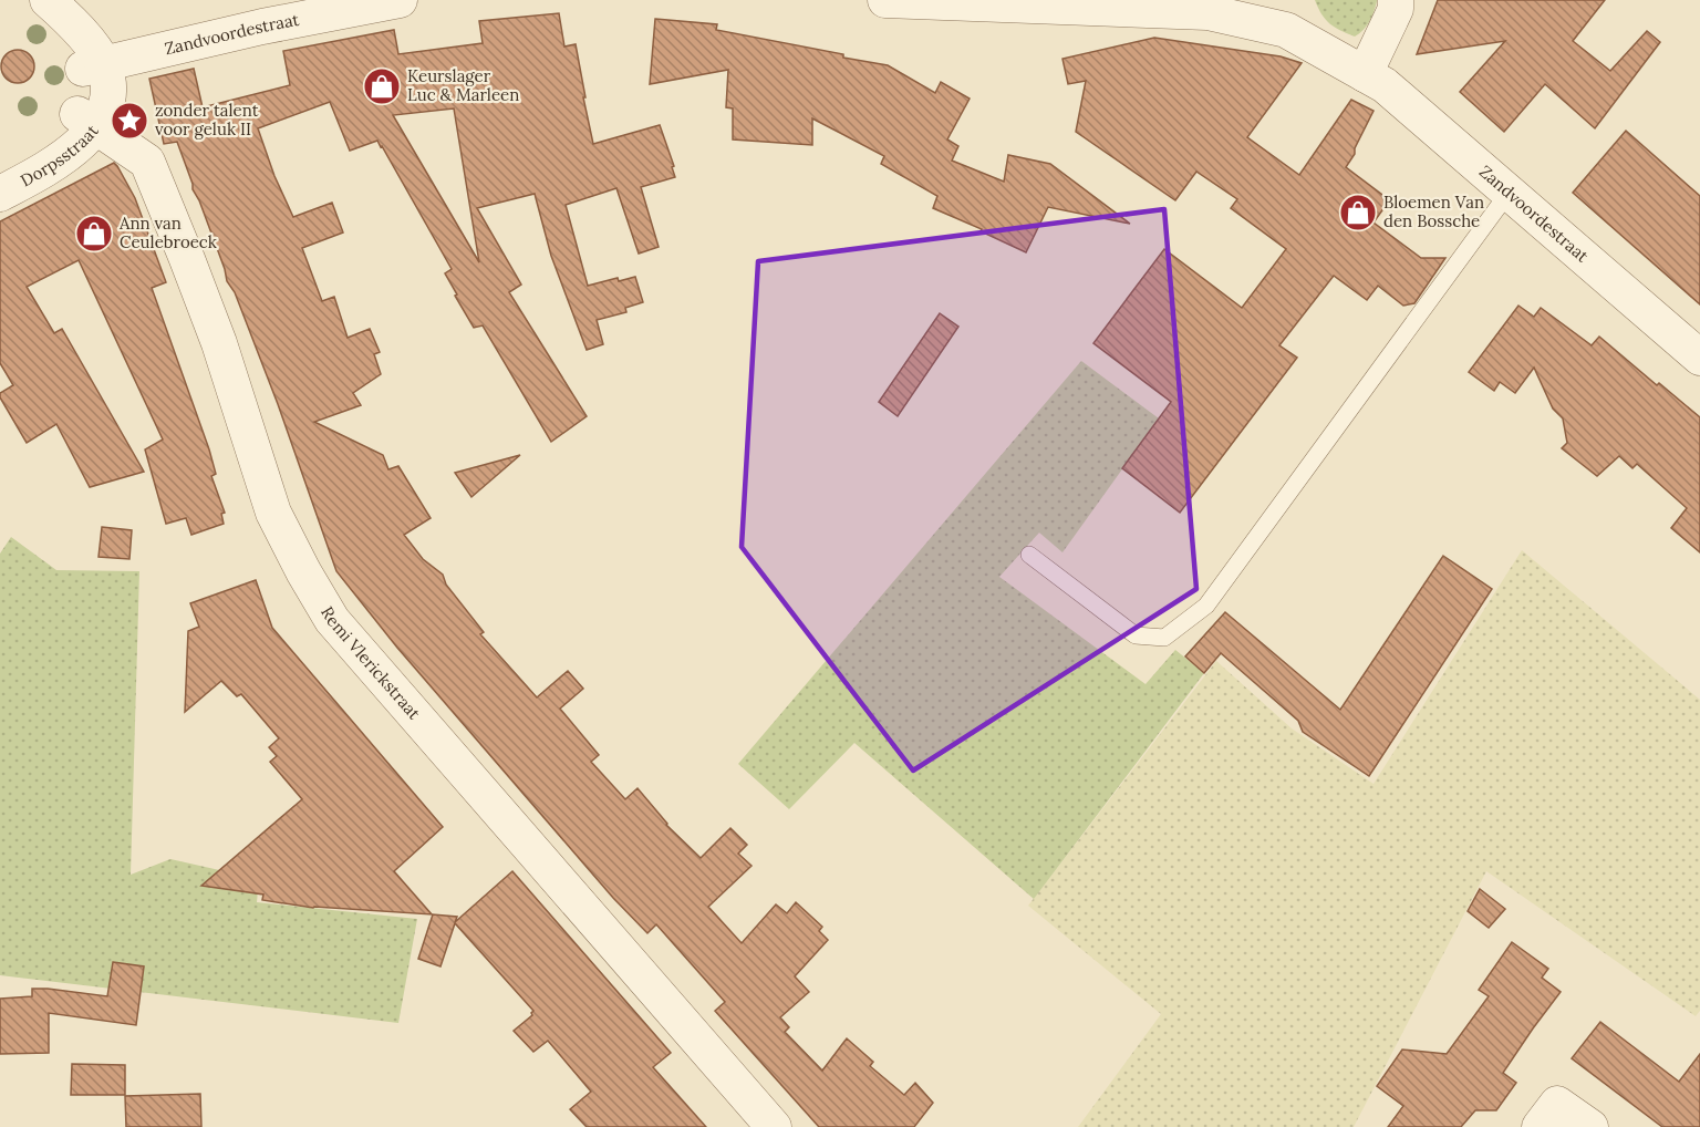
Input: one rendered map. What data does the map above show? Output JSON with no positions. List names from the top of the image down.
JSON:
{
  "streets": {
    "street": ["Zandvoordestraat", "Dorpsstraat", "Remi Vlerickstraat"]
  },
  "crossings": [
    ["Zandvoordestraat", "Dorpsstraat"],
    ["Dorpsstraat", "Remi Vlerickstraat"]
  ],
  "places": {
    "shop": ["Keurslager Luc & Marleen", "Bloemen Van den Bossche", "Ann van Ceulebroeck"],
    "place": ["zonder talent voor geluk II"]
  }
}
